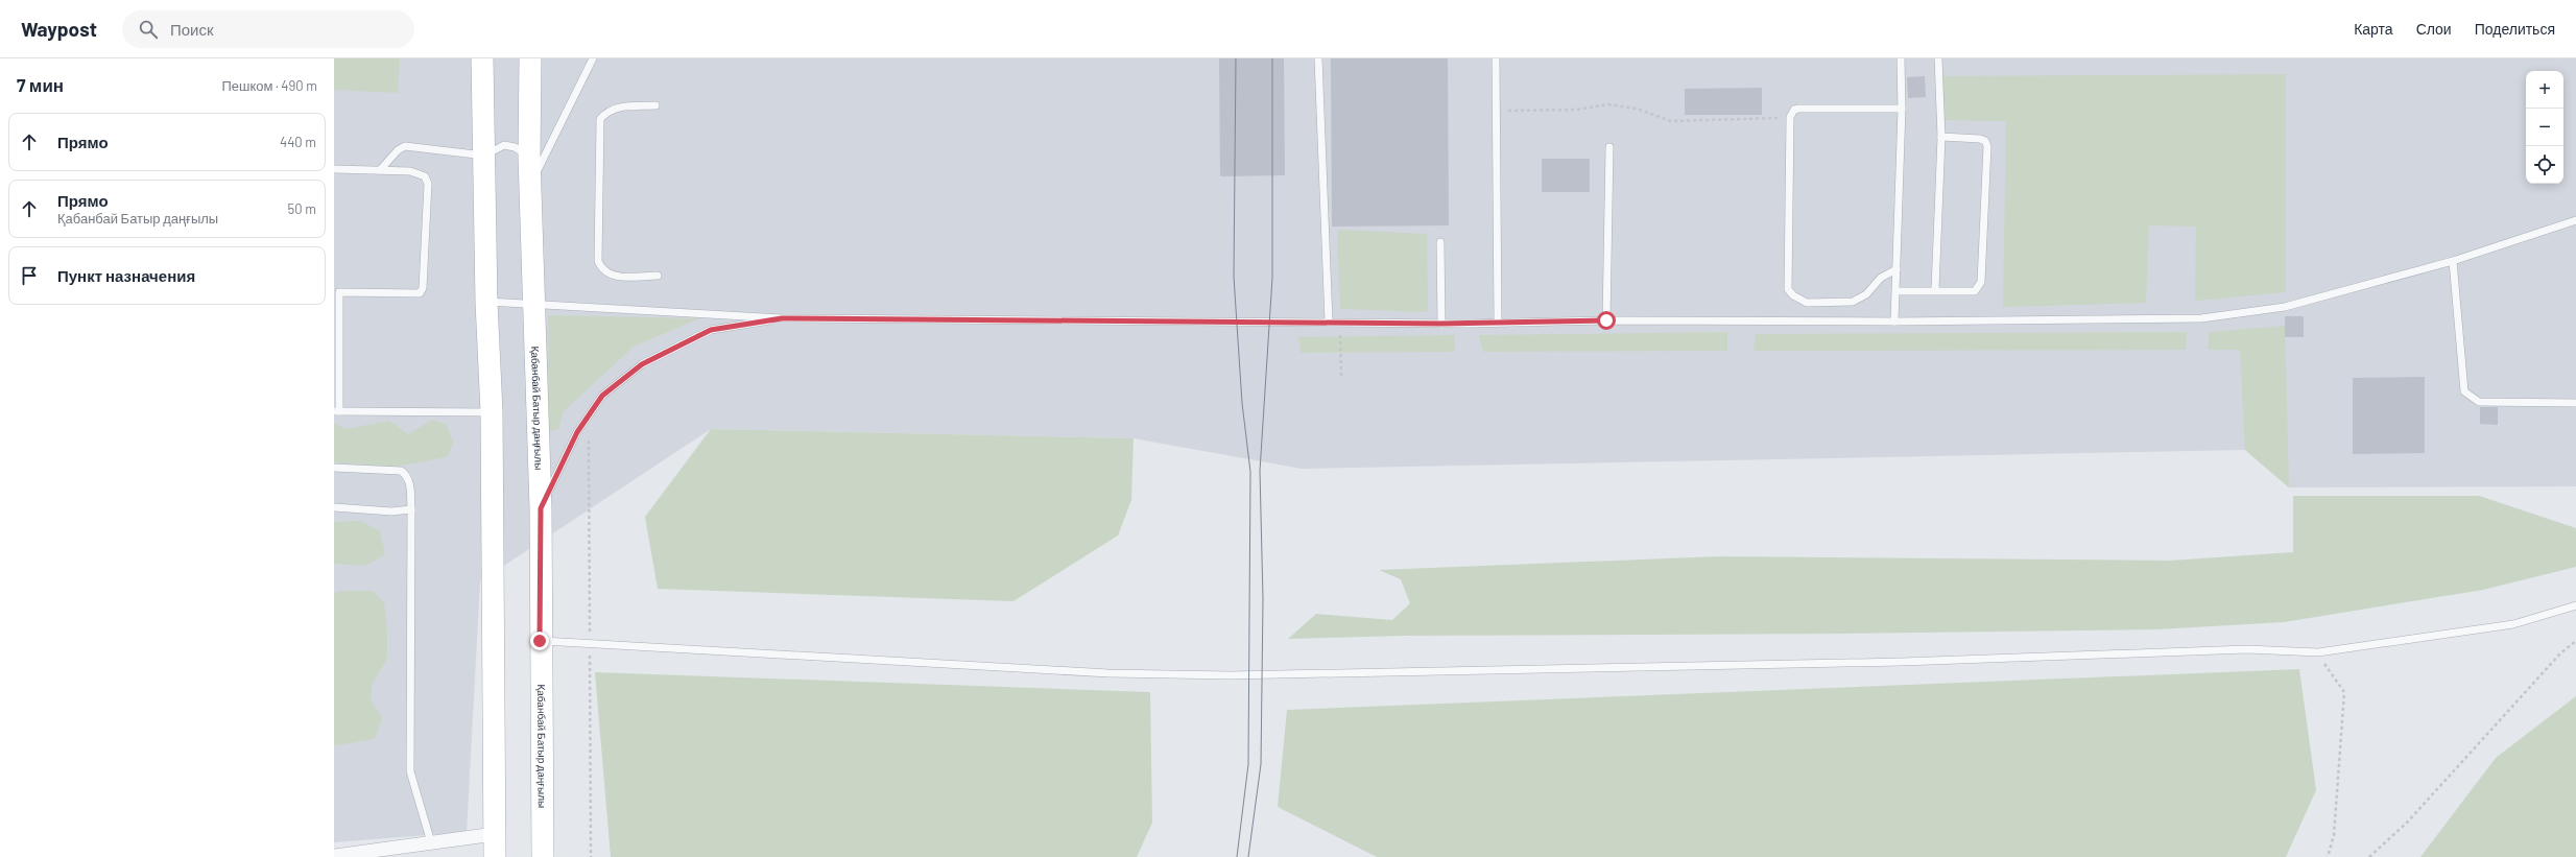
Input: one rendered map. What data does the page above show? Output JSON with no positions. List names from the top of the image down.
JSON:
{
  "streets": {
    "main road": ["Қабанбай Батыр даңғылы"]
  },
  "page": {
    "header": "Waypost",
    "search": "Поиск",
    "nav": ["Карта", "Слои", "Поделиться"],
    "heading": ["7 мин", "Пешком · 490 m"],
    "map_buttons": ["+", "−"],
    "list": [
      ["Прямо", "440 m"],
      ["Прямо", "Қабанбай Батыр даңғылы", "50 m"],
      "Пункт назначения"
    ]
  }
}
